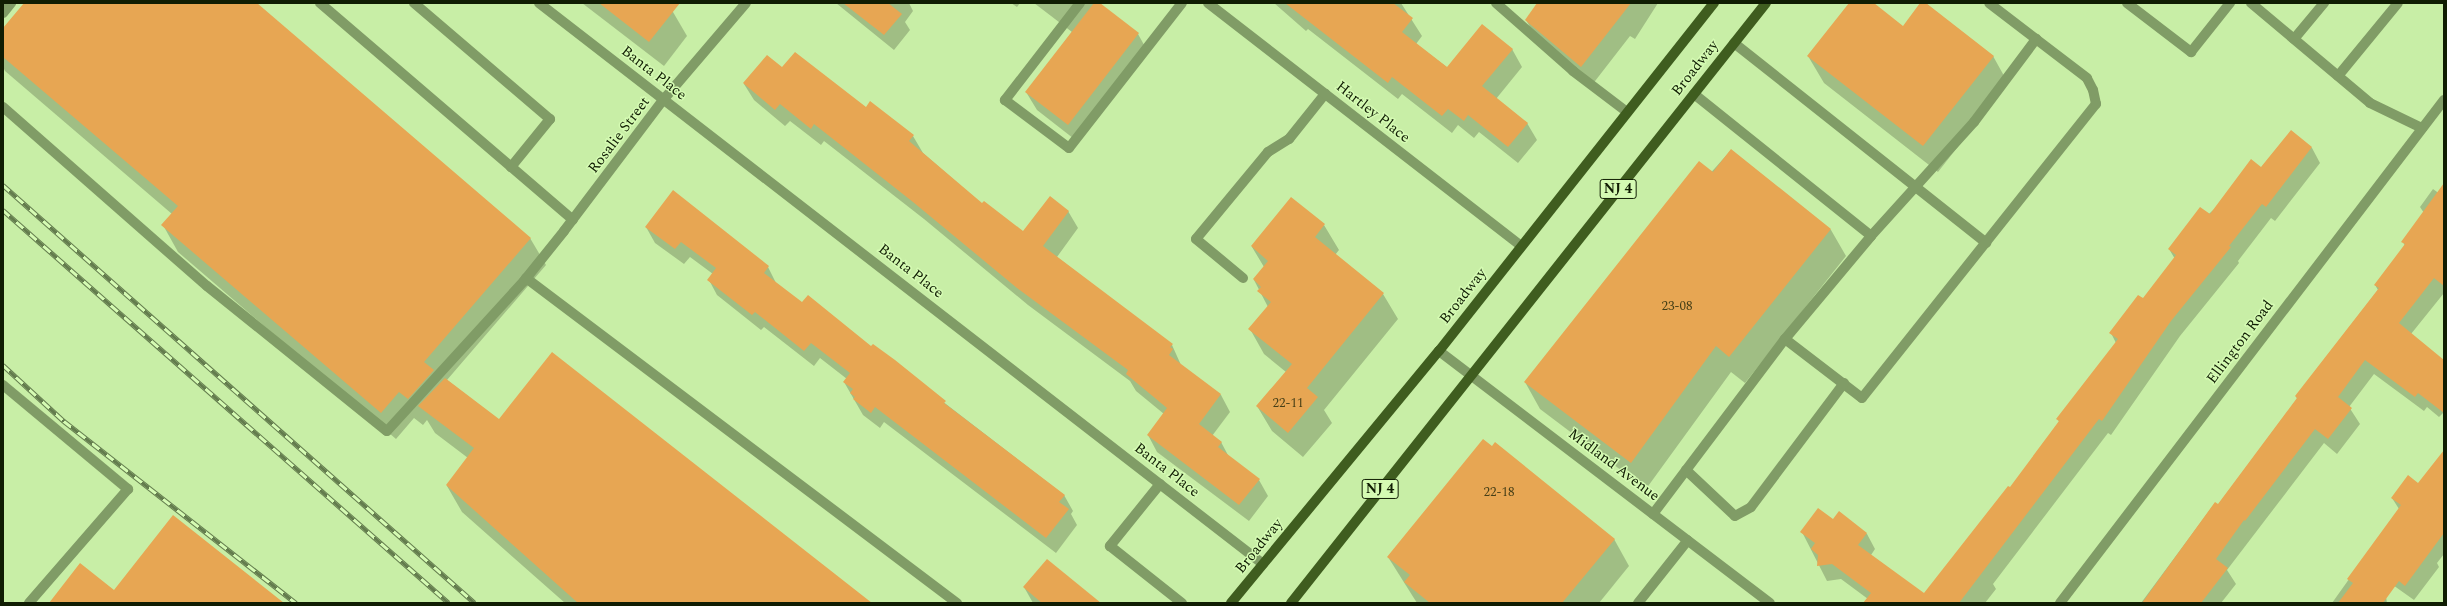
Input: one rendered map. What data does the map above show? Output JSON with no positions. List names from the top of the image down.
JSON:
{
  "streets": {
    "main road": ["Broadway", "NJ 4"],
    "street": [
      "Banta Place",
      "Hartley Place",
      "Rosalie Street",
      "Ellington Road",
      "Midland Avenue"
    ]
  },
  "crossings": [
    ["Broadway", "Banta Place"],
    ["Broadway", "Hartley Place"],
    ["Broadway", "Midland Avenue"],
    ["Banta Place", "Rosalie Street"]
  ],
  "house_numbers": ["23-08", "22-11", "22-18"]
}
